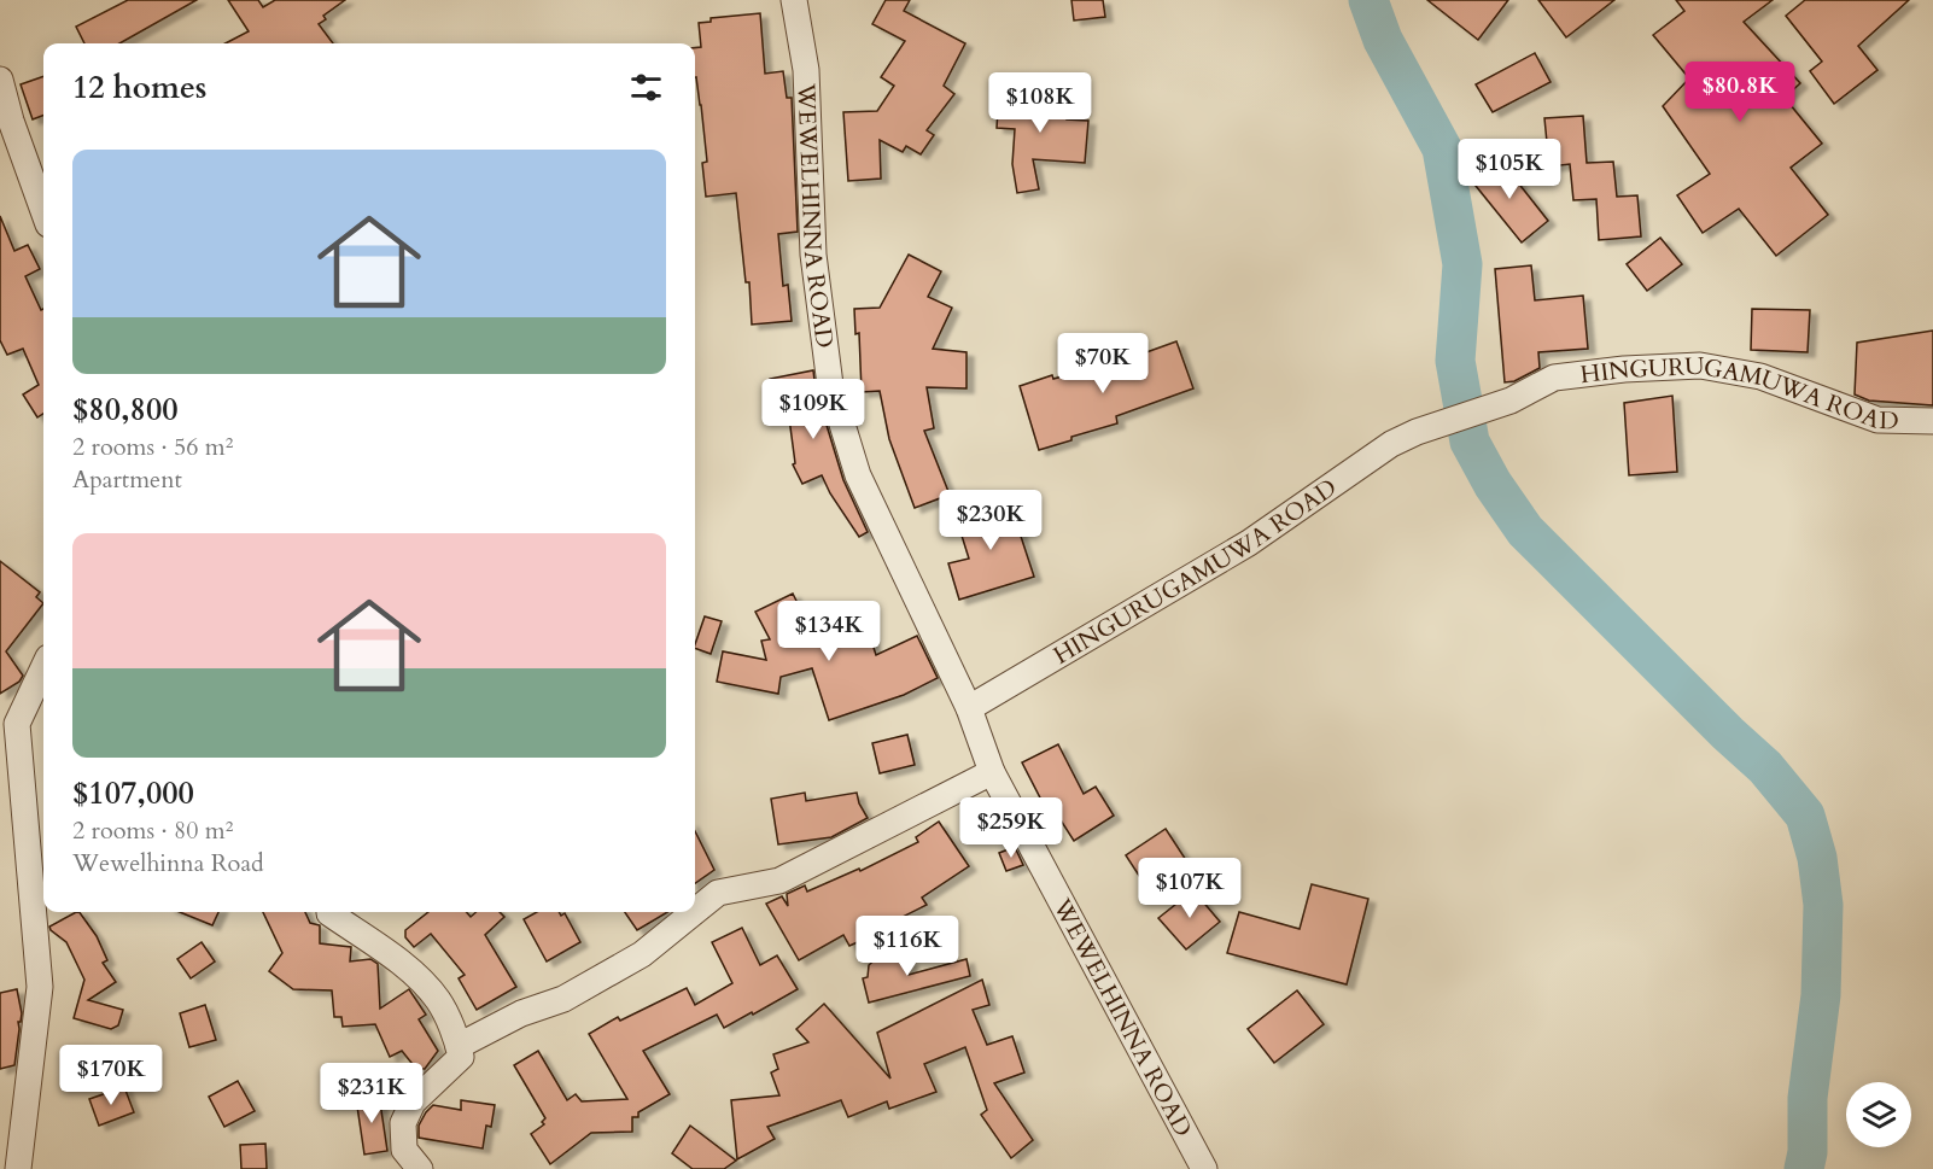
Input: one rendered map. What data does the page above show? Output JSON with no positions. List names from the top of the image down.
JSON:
{
  "streets": {
    "street": ["WEWELHINNA ROAD", "HINGURUGAMUWA ROAD"]
  },
  "crossings": [
    ["WEWELHINNA ROAD", "HINGURUGAMUWA ROAD"]
  ],
  "page": {
    "heading": "12 homes",
    "price": [
      "$80.8K",
      "$108K",
      "$105K",
      "$70K",
      "$109K",
      "$230K",
      "$134K",
      "$259K",
      "$107K",
      "$116K",
      "$170K",
      "$231K"
    ],
    "list": [
      {
        "name": "$80,800",
        "note": "2 rooms · 56 m² · Apartment"
      },
      {
        "name": "$107,000",
        "note": "2 rooms · 80 m² · Wewelhinna Road"
      }
    ]
  }
}
